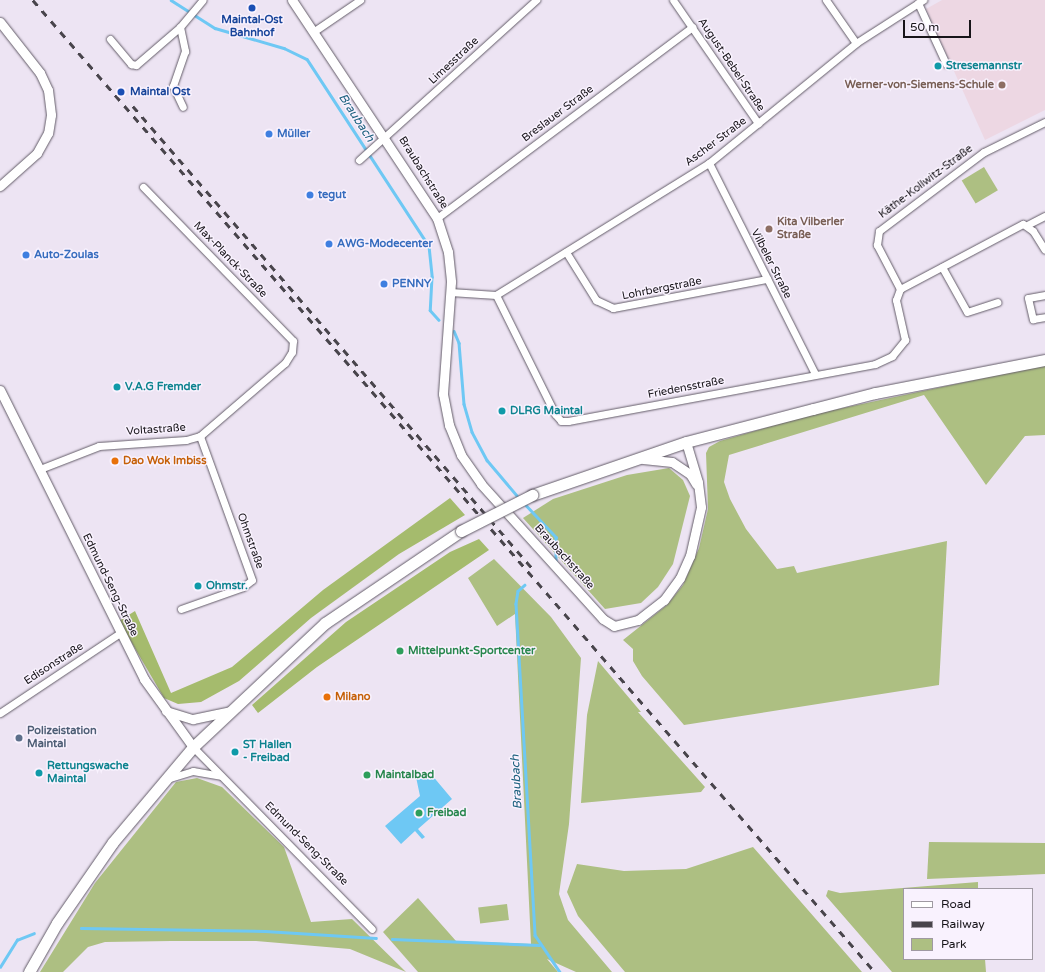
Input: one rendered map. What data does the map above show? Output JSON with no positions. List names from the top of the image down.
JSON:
{
  "streets": {
    "street": [
      "Limesstraße",
      "August-Bebel-Straße",
      "Breslauer Straße",
      "Ascher Straße",
      "Braubachstraße",
      "Käthe-Kollwitz-Straße",
      "Max-Planck-Straße",
      "Vilbeler Straße",
      "Lohrbergstraße",
      "Friedensstraße",
      "Voltastraße",
      "Ohmstraße",
      "Edmund-Seng-Straße",
      "Edisonstraße"
    ]
  },
  "crossings": [
    ["Limesstraße", "Braubachstraße"],
    ["August-Bebel-Straße", "Breslauer Straße"],
    ["August-Bebel-Straße", "Ascher Straße"],
    ["Breslauer Straße", "Braubachstraße"],
    ["Ascher Straße", "Vilbeler Straße"],
    ["Ascher Straße", "Lohrbergstraße"],
    ["Ascher Straße", "Friedensstraße"],
    ["Käthe-Kollwitz-Straße", "Friedensstraße"],
    ["Max-Planck-Straße", "Voltastraße"],
    ["Vilbeler Straße", "Lohrbergstraße"],
    ["Vilbeler Straße", "Friedensstraße"],
    ["Voltastraße", "Ohmstraße"],
    ["Voltastraße", "Edmund-Seng-Straße"],
    ["Edmund-Seng-Straße", "Edisonstraße"]
  ],
  "water": ["Braubach"],
  "places": [
    "Maintal-Ost Bahnhof",
    "Stresemannstr",
    "Werner-von-Siemens-Schule",
    "Maintal Ost",
    "Müller",
    "tegut",
    "Kita Vilberler Straße",
    "AWG-Modecenter",
    "Auto-Zoulas",
    "PENNY",
    "V.A.G Fremder",
    "DLRG Maintal",
    "Dao Wok Imbiss",
    "Ohmstr.",
    "Mittelpunkt-Sportcenter",
    "Milano",
    "Polizeistation Maintal",
    "ST Hallen - Freibad",
    "Rettungswache Maintal",
    "Maintalbad",
    "Freibad"
  ],
  "legend": ["Road", "Railway", "Park"],
  "scale_bar": "50 m"
}
